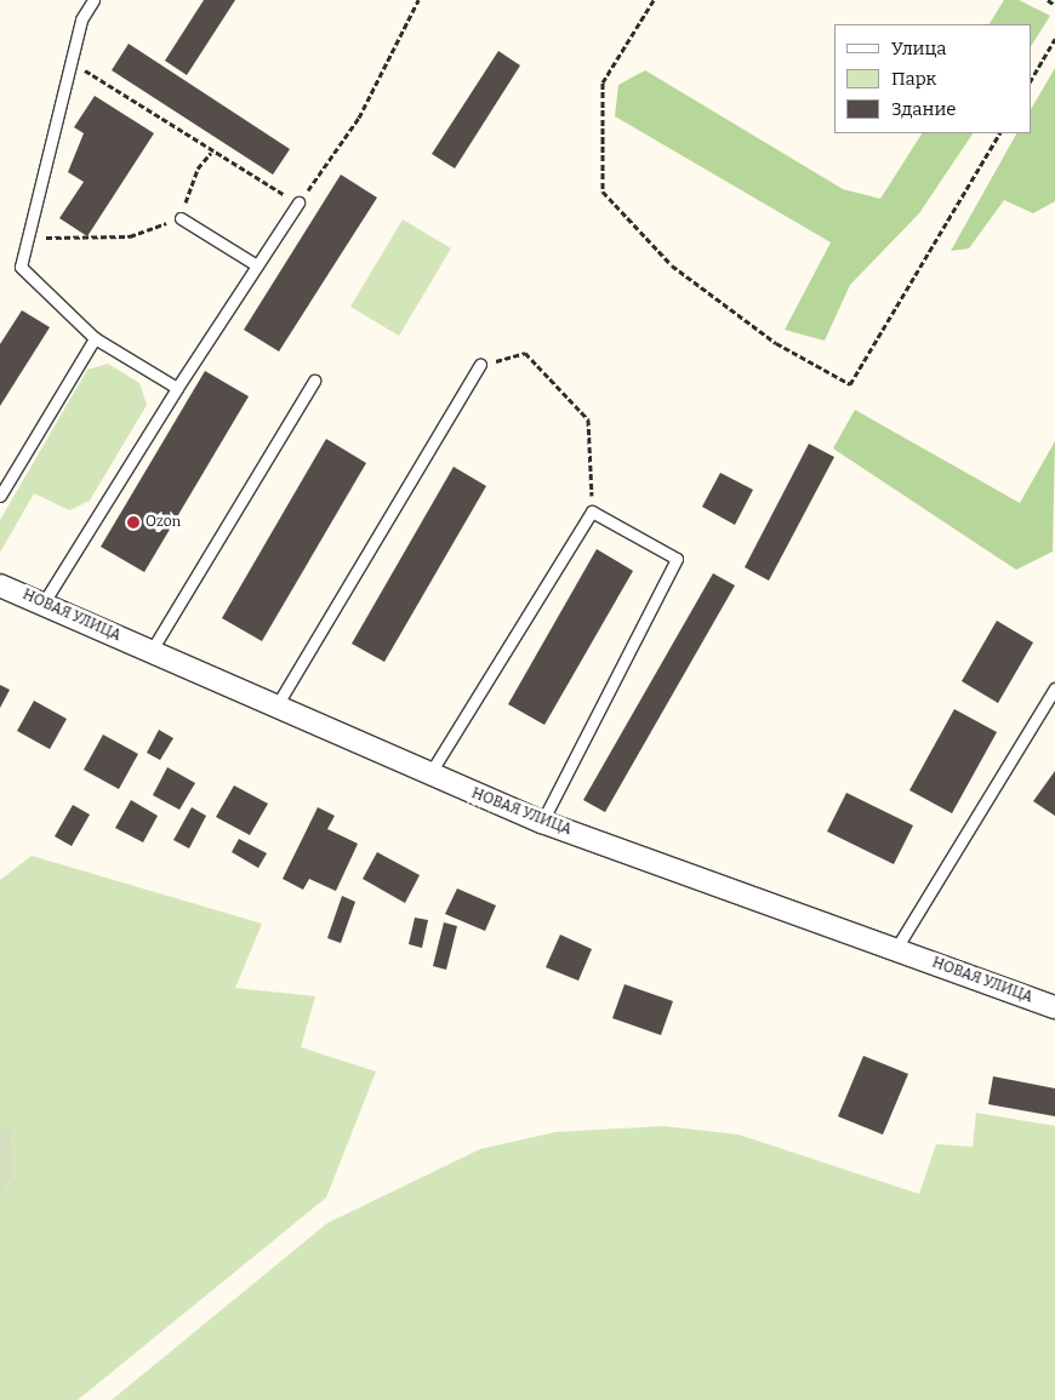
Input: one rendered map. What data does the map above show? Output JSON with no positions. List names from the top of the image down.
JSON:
{
  "streets": {
    "street": ["НОВАЯ УЛИЦА"]
  },
  "places": ["Ozon"],
  "legend": ["Улица", "Парк", "Здание"]
}
